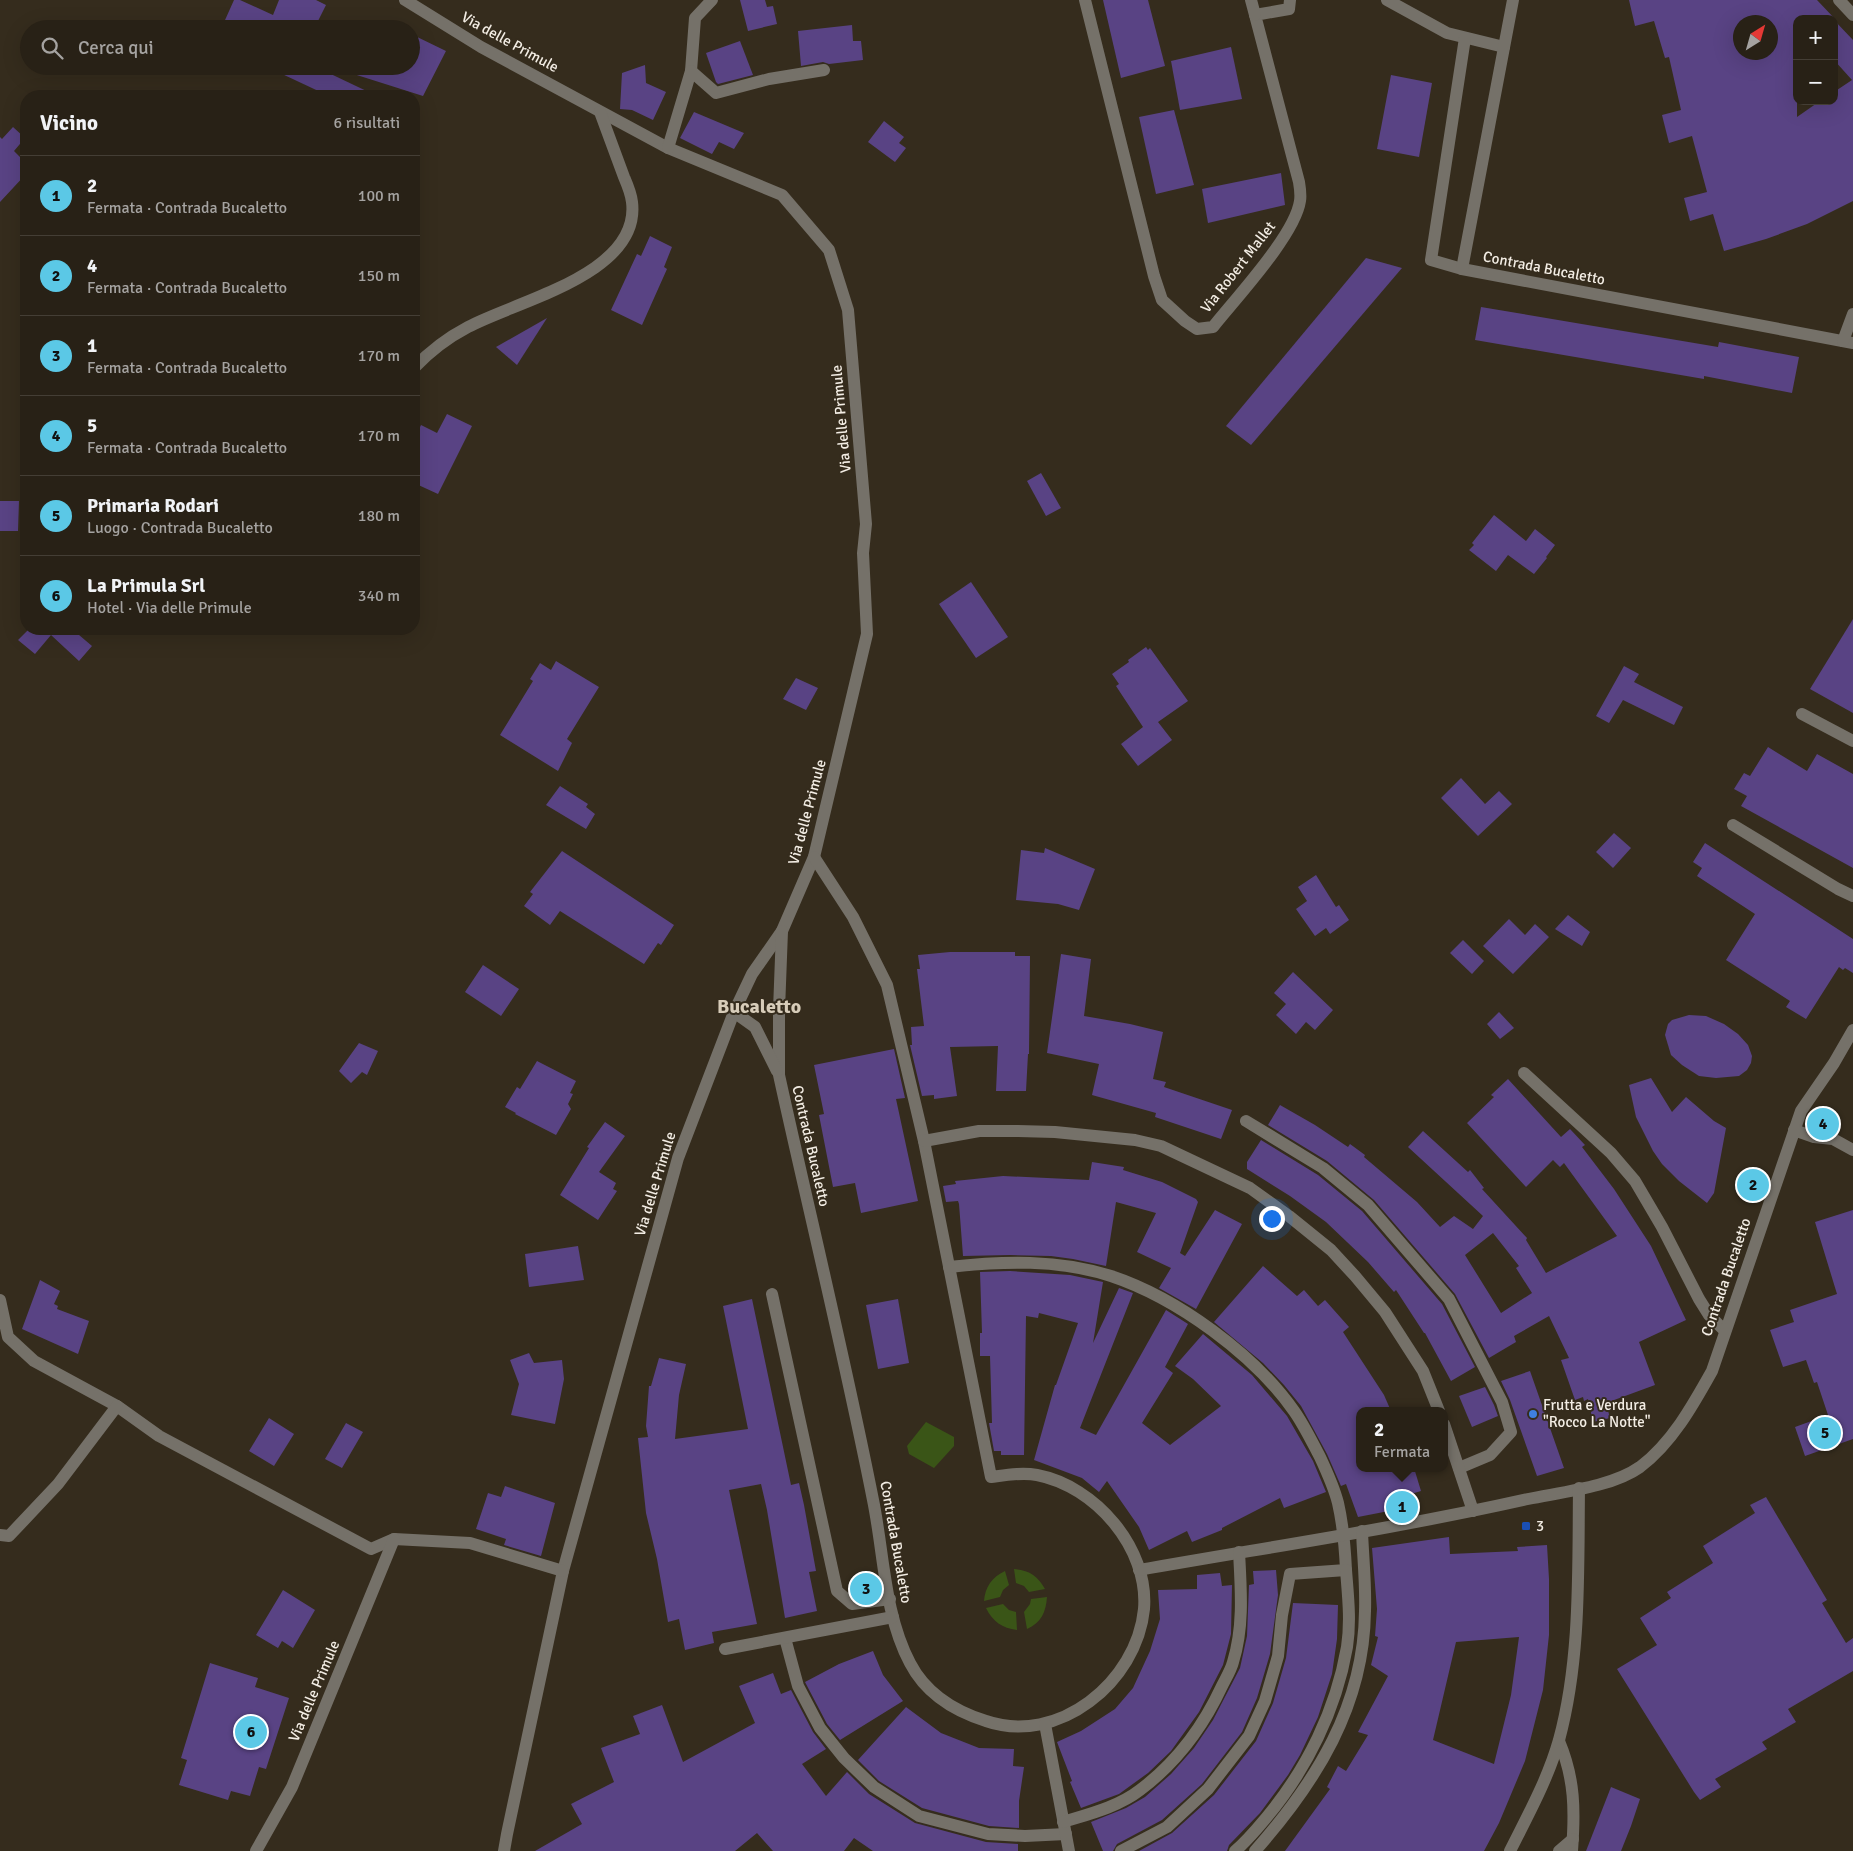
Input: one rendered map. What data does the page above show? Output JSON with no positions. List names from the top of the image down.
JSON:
{
  "streets": {
    "street": ["Via delle Primule", "Via Robert Mallet", "Contrada Bucaletto"]
  },
  "crossings": [
    ["Via delle Primule", "Contrada Bucaletto"]
  ],
  "districts": ["Bucaletto"],
  "places": {
    "other": ["Frutta e Verdura \"Rocco La Notte\""],
    "transit": ["3"]
  },
  "north": "top right",
  "page": {
    "map_buttons": ["+", "−"],
    "search": "Cerca qui",
    "heading": ["Vicino", "6 risultati"],
    "list": [
      {
        "mark": "1",
        "name": "2",
        "note": "Fermata · Contrada Bucaletto",
        "value": "100 m"
      },
      {
        "mark": "2",
        "name": "4",
        "note": "Fermata · Contrada Bucaletto",
        "value": "150 m"
      },
      {
        "mark": "3",
        "name": "1",
        "note": "Fermata · Contrada Bucaletto",
        "value": "170 m"
      },
      {
        "mark": "4",
        "name": "5",
        "note": "Fermata · Contrada Bucaletto",
        "value": "170 m"
      },
      {
        "mark": "5",
        "name": "Primaria Rodari",
        "note": "Luogo · Contrada Bucaletto",
        "value": "180 m"
      },
      {
        "mark": "6",
        "name": "La Primula Srl",
        "note": "Hotel · Via delle Primule",
        "value": "340 m"
      }
    ],
    "pins": [
      "4",
      "2",
      "5",
      "1",
      "3",
      "6"
    ],
    "popup": ["2", "Fermata"]
  }
}
